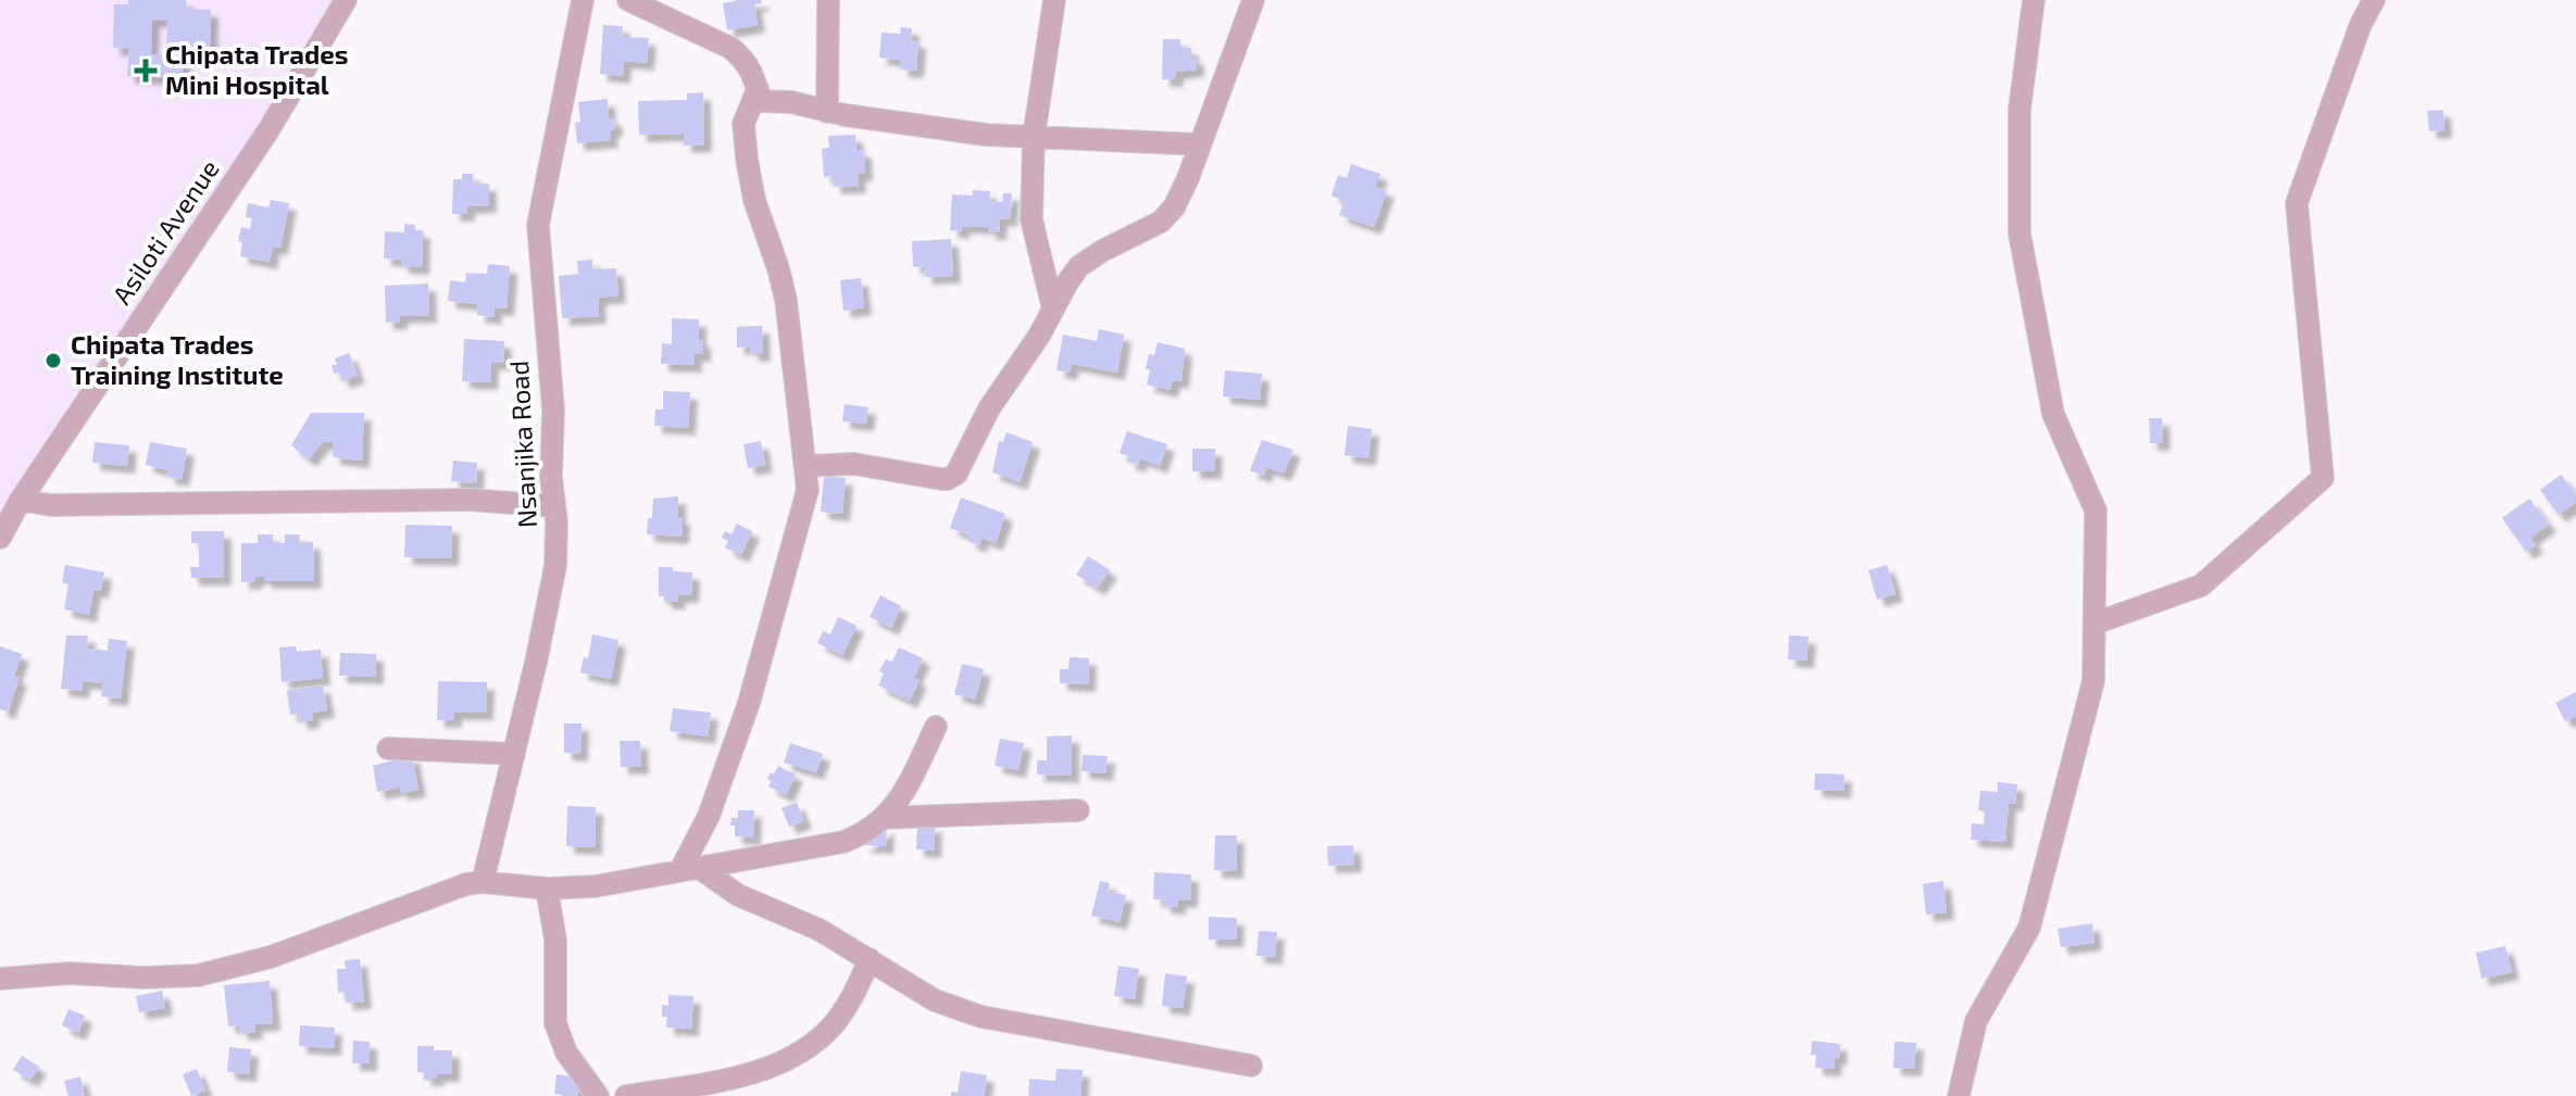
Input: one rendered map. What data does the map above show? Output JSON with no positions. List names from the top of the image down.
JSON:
{
  "streets": {
    "street": ["Asiloti Avenue", "Nsanjika Road"]
  },
  "places": {
    "health": ["Chipata Trades Mini Hospital"],
    "other": ["Chipata Trades Training Institute"]
  }
}
